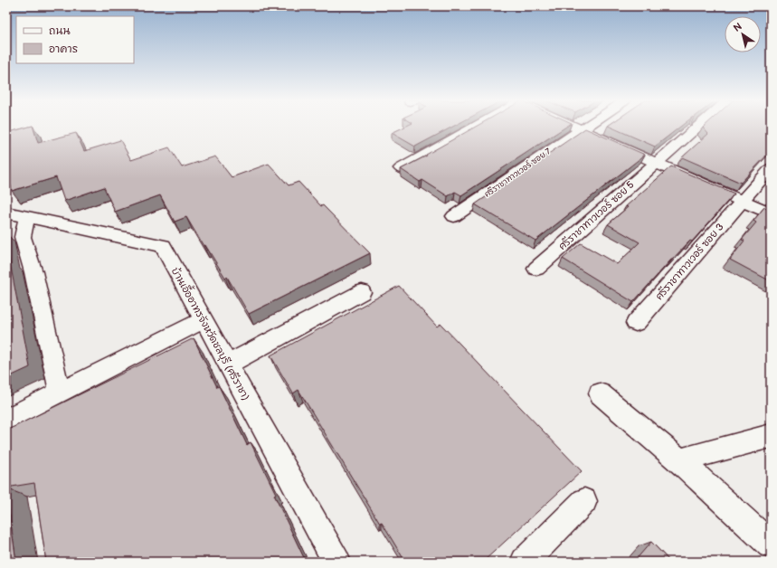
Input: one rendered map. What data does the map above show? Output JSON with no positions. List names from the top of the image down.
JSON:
{
  "streets": {
    "street": [
      "ศรีราชาทาวเวอร์ ซอย 7",
      "ศรีราชาทาวเวอร์ ซอย 5",
      "ศรีราชาทาวเวอร์ ซอย 3",
      "บ้านเอื้ออาทรจังหวัดชลบุรี (ศรีราชา)"
    ]
  },
  "legend": ["ถนน", "อาคาร"],
  "north": "top left"
}
